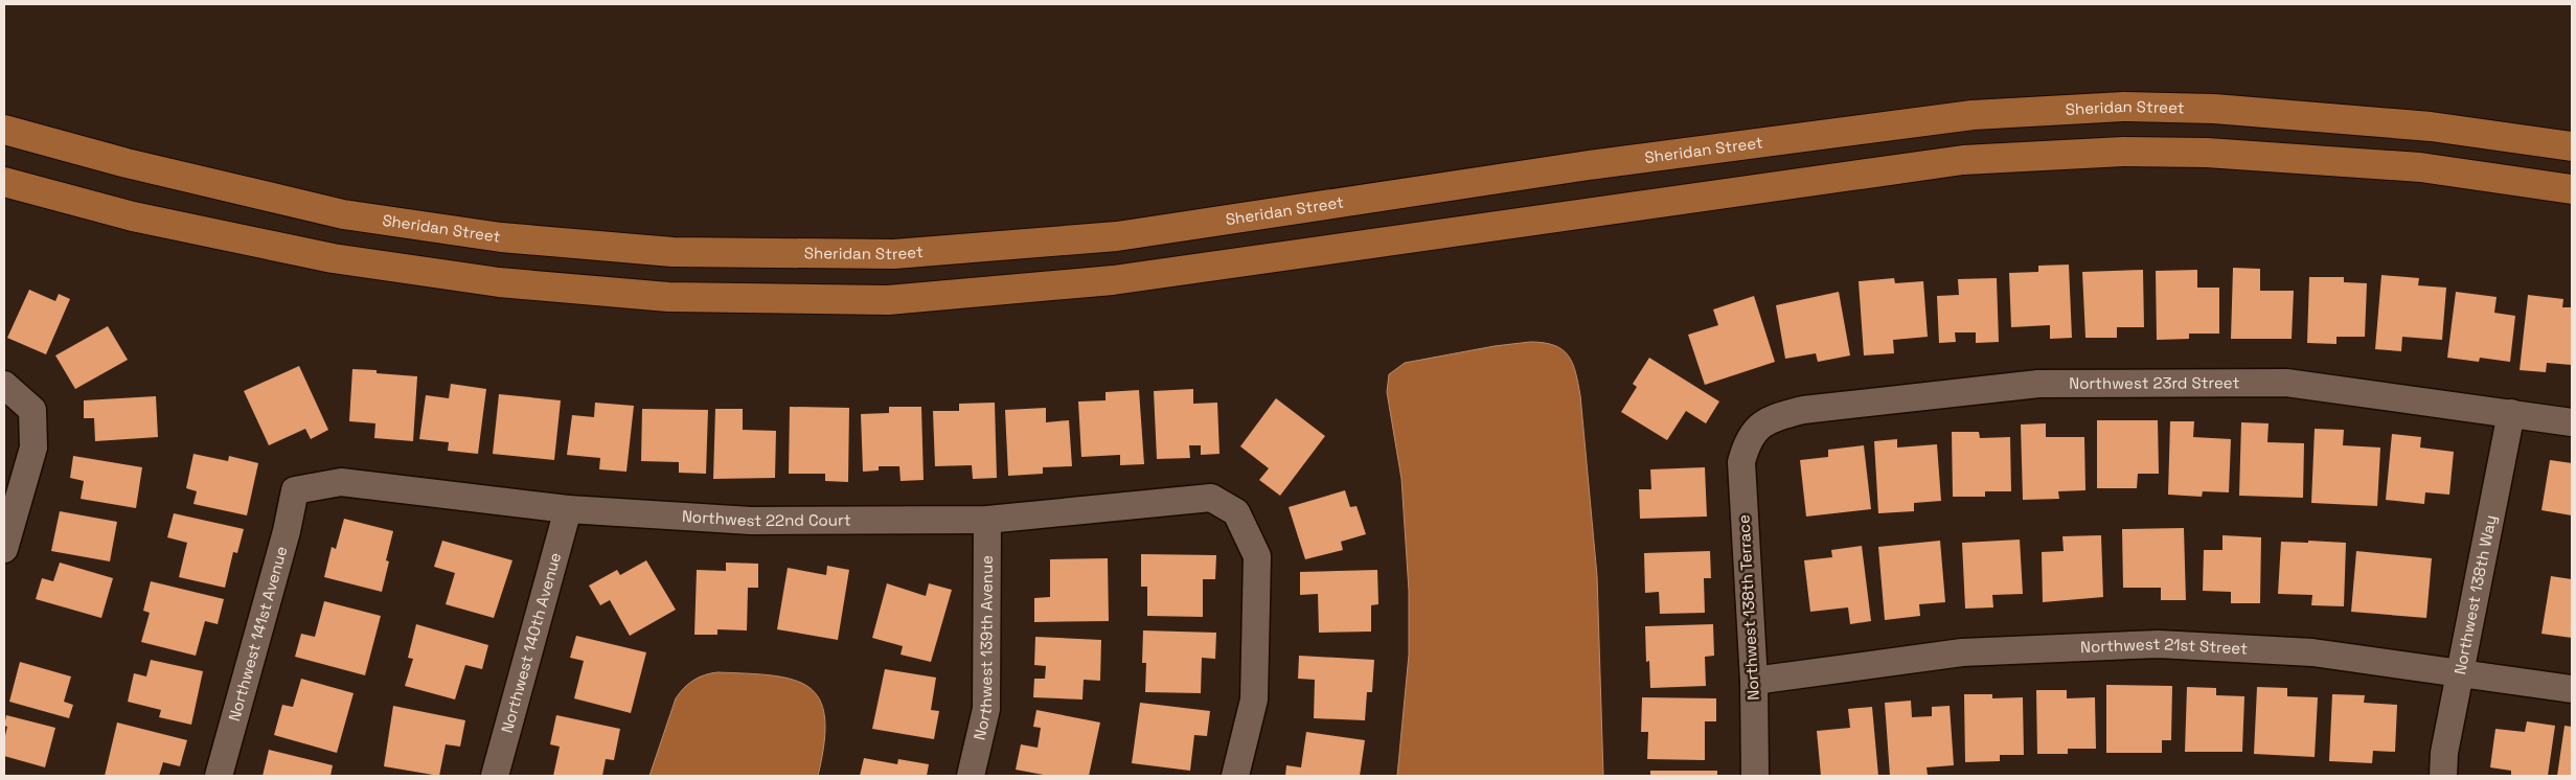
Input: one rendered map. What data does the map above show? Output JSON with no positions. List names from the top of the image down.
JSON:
{
  "streets": {
    "main road": ["Sheridan Street"],
    "street": [
      "Northwest 23rd Street",
      "Northwest 22nd Court",
      "Northwest 138th Way",
      "Northwest 138th Terrace",
      "Northwest 141st Avenue",
      "Northwest 140th Avenue",
      "Northwest 139th Avenue",
      "Northwest 21st Street"
    ]
  },
  "crossings": [
    ["Northwest 23rd Street", "Northwest 138th Way"],
    ["Northwest 23rd Street", "Northwest 138th Terrace"],
    ["Northwest 22nd Court", "Northwest 141st Avenue"],
    ["Northwest 22nd Court", "Northwest 140th Avenue"],
    ["Northwest 22nd Court", "Northwest 139th Avenue"],
    ["Northwest 138th Way", "Northwest 21st Street"],
    ["Northwest 138th Terrace", "Northwest 21st Street"]
  ]
}
